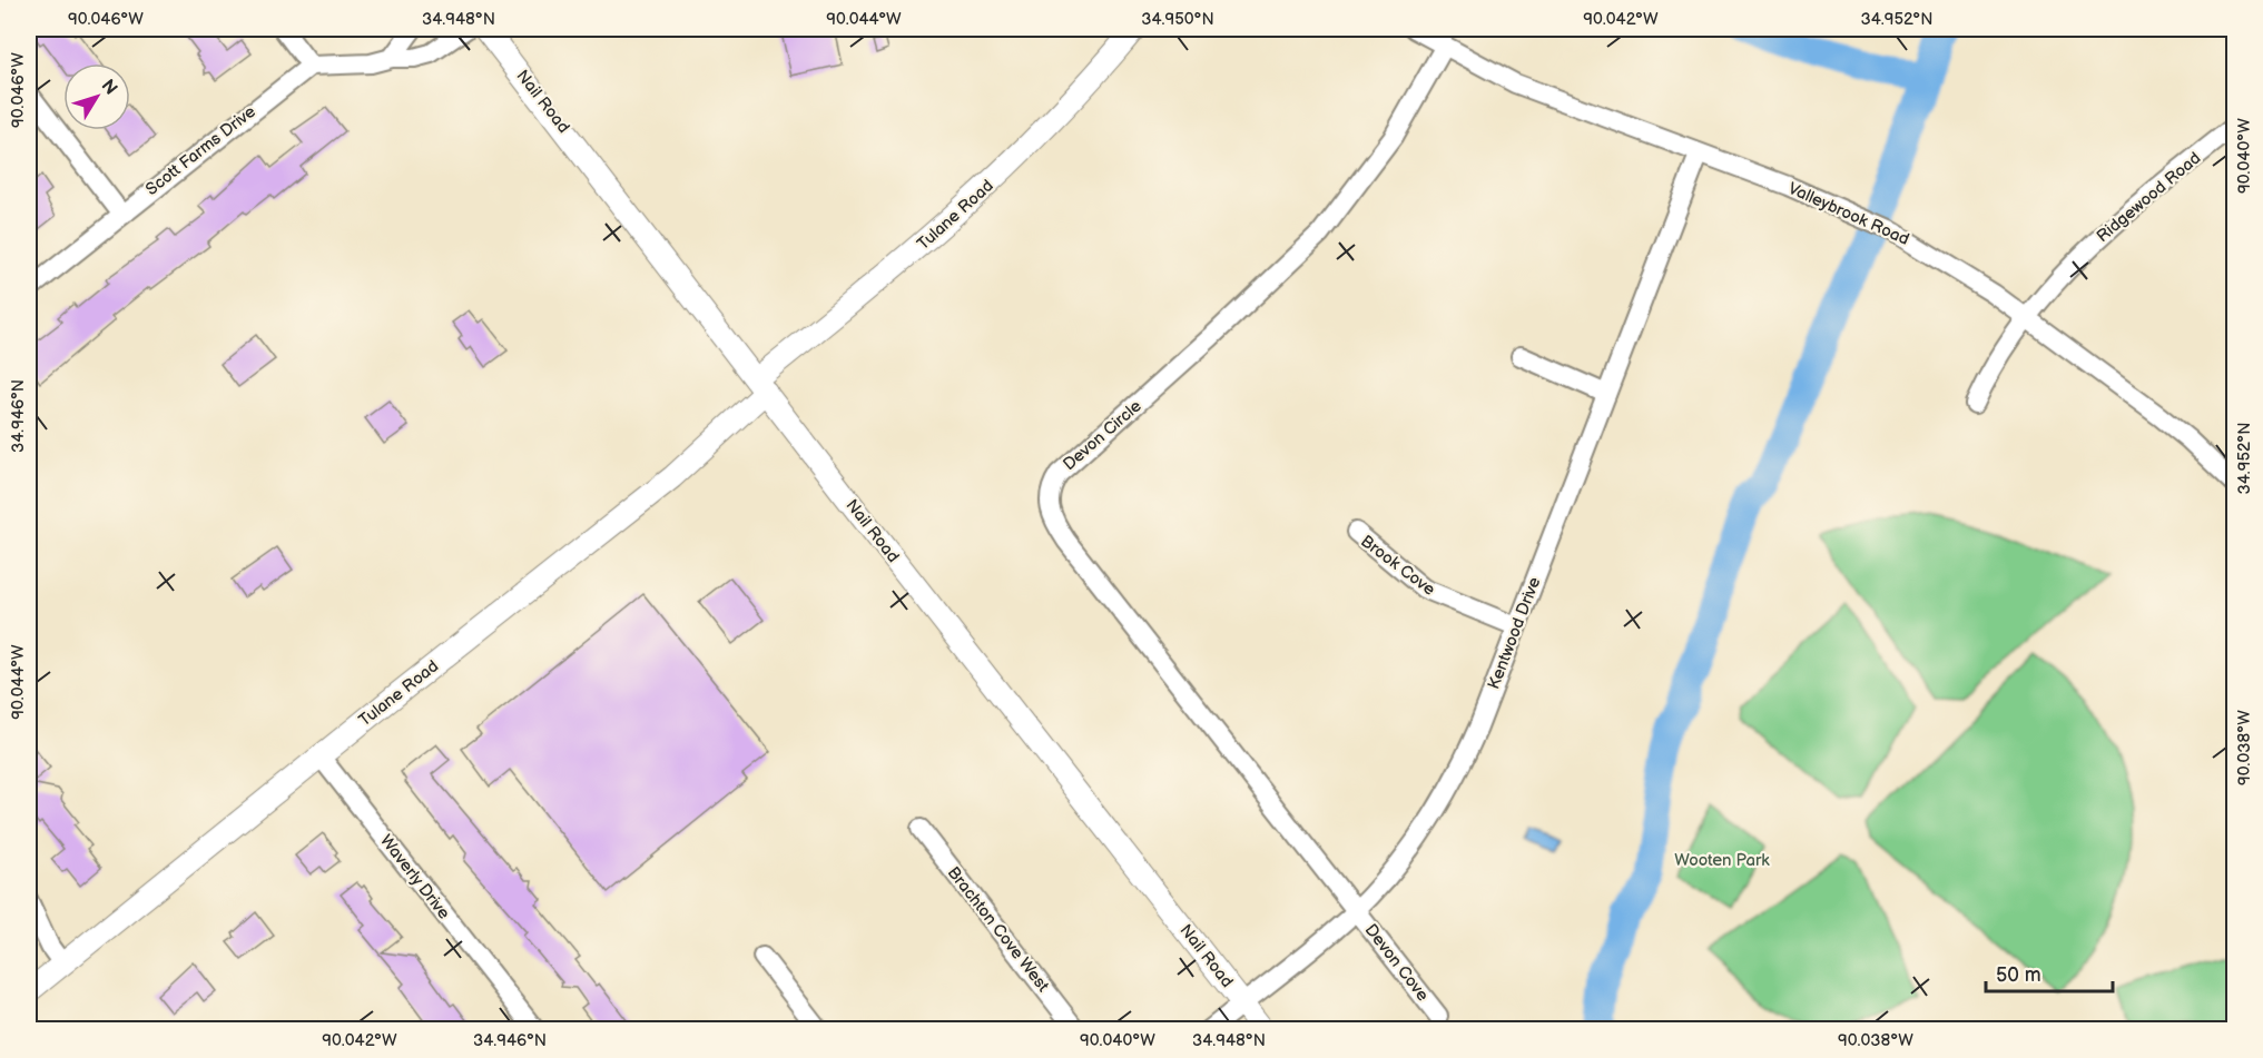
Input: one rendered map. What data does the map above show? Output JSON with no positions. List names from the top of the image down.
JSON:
{
  "streets": {
    "street": [
      "Nail Road",
      "Scott Farms Drive",
      "Ridgewood Road",
      "Valleybrook Road",
      "Tulane Road",
      "Devon Circle",
      "Brook Cove",
      "Kentwood Drive",
      "Waverly Drive",
      "Brachton Cove West",
      "Devon Cove"
    ]
  },
  "crossings": [
    ["Nail Road", "Tulane Road"],
    ["Nail Road", "Kentwood Drive"],
    ["Ridgewood Road", "Valleybrook Road"],
    ["Valleybrook Road", "Devon Circle"],
    ["Valleybrook Road", "Kentwood Drive"],
    ["Tulane Road", "Waverly Drive"],
    ["Devon Circle", "Kentwood Drive"],
    ["Devon Circle", "Devon Cove"],
    ["Brook Cove", "Kentwood Drive"],
    ["Kentwood Drive", "Devon Cove"]
  ],
  "parks": ["Wooten Park"],
  "scale_bar": "50 m",
  "north": "top right",
  "coordinates": [
    "90.046°W",
    "34.948°N",
    "90.044°W",
    "34.950°N",
    "90.042°W",
    "34.952°N",
    "90.040°W",
    "34.946°N",
    "90.038°W"
  ]
}
